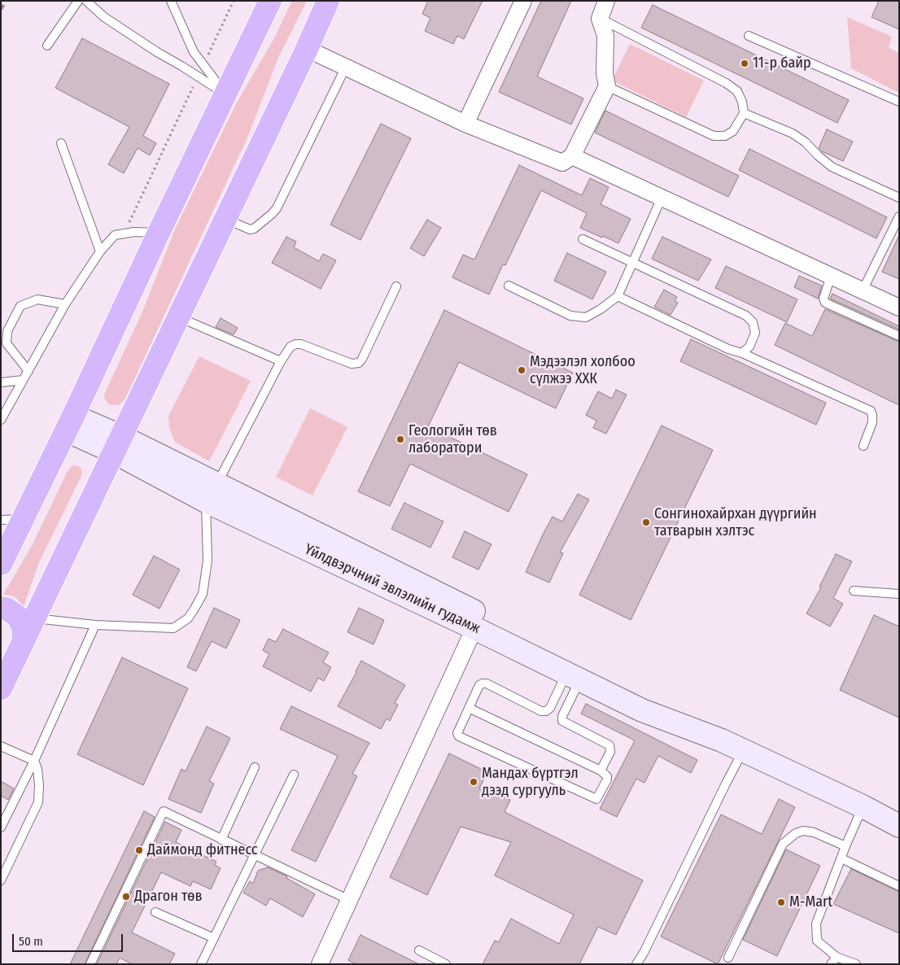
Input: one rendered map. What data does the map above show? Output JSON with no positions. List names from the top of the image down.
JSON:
{
  "streets": {
    "main road": ["Үйлдвэрчний эвлэлийн гудамж"]
  },
  "places": [
    "11-р байр",
    "Мэдээлэл холбоо сүлжээ ХХК",
    "Геологийн төв лаборатори",
    "Сонгинохайрхан дүүргийн татварын хэлтэс",
    "Мандах бүртгэл дээд сургууль",
    "Даймонд фитнесс",
    "Драгон төв",
    "M-Mart"
  ],
  "scale_bar": "50 m"
}
